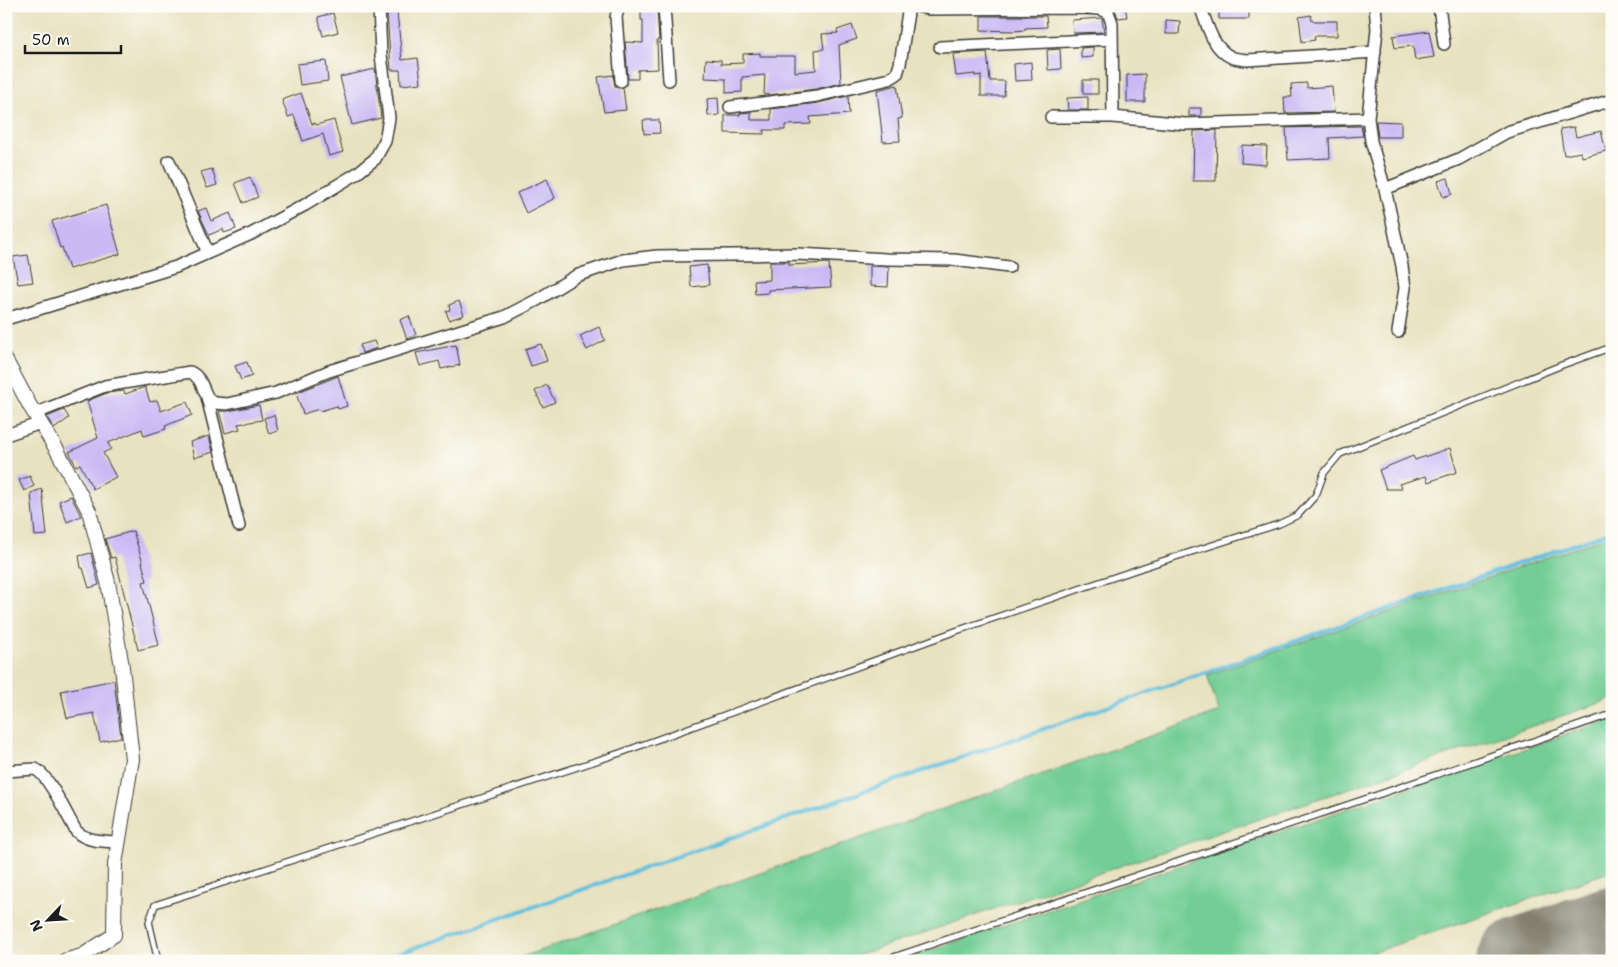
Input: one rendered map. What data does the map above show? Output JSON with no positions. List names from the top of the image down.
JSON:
{
  "scale_bar": "50 m",
  "north": "bottom left"
}
